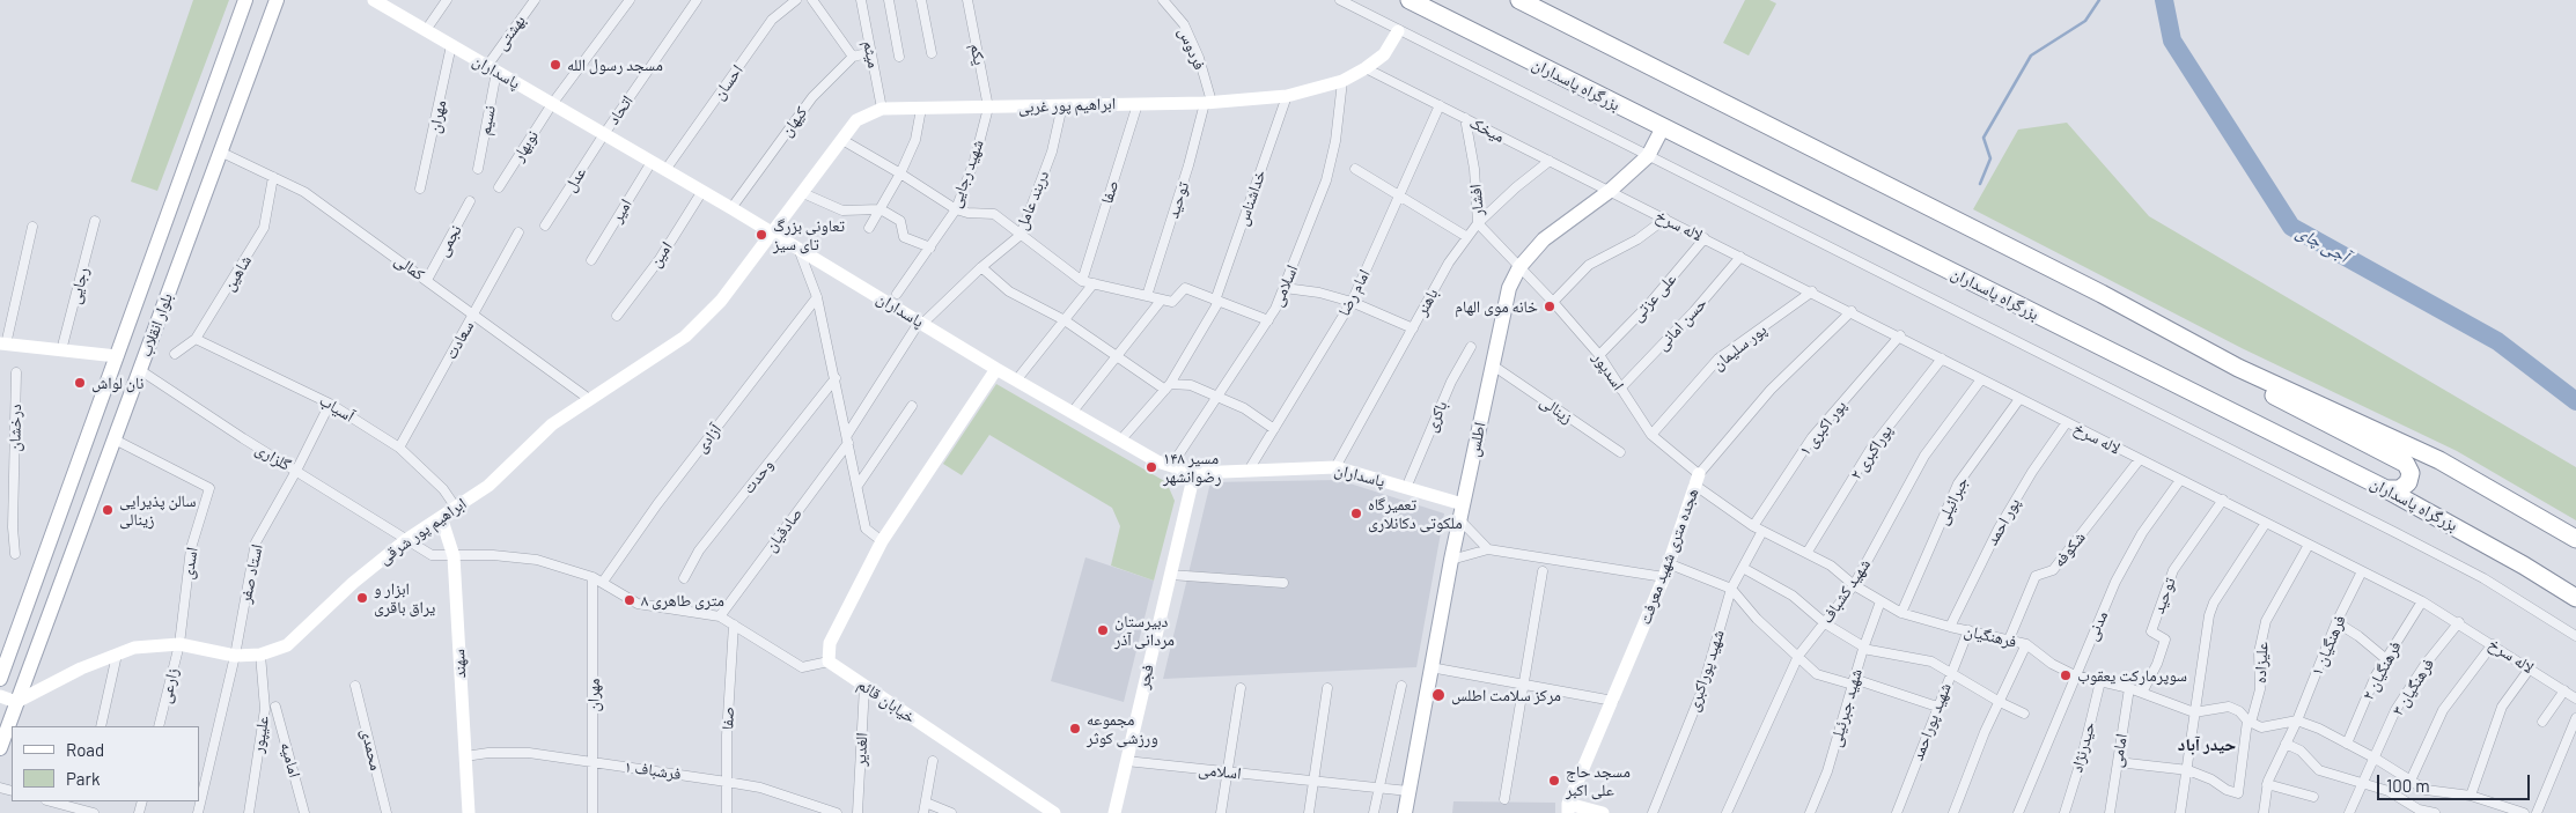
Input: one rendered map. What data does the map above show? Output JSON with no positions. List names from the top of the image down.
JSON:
{
  "streets": {
    "highway": ["بزرگراه پاسداران"],
    "main road": ["بلوار انقلاب", "اطلس"],
    "street": [
      "بهشتی",
      "فردوس",
      "میثم",
      "یکم",
      "پاسداران",
      "احسان",
      "ابراهیم پور غربی",
      "اتحاد",
      "مهران",
      "نسیم",
      "کیهان",
      "میخک",
      "نوبهار",
      "شهید رجایی",
      "عدل",
      "صفا",
      "خداشناس",
      "دربند عامل",
      "توحید",
      "افشار",
      "امیر",
      "لاله سرخ",
      "نجمی",
      "امین",
      "کمالی",
      "شاهین",
      "رجایی",
      "اسلامی",
      "امام رضا",
      "علی عزتی",
      "باهنر",
      "حسن امانی",
      "سعادت",
      "پور سلیمان",
      "اسدپور",
      "آسیاب",
      "زینالی",
      "باکری",
      "درخشان",
      "پور اکبری ۱",
      "آزادی",
      "پوراکبری ۲",
      "گلزاری",
      "وحدت",
      "جبرائیلی",
      "پور احمد",
      "صادقیان",
      "ابراهیم پور شرقی",
      "شکوفه",
      "هجده متری شهید معرفت",
      "اسدی",
      "استاد صفر",
      "شهید کشباف",
      "مدنی",
      "فرهنگیان",
      "فرهنگیان ۱",
      "علیزاده",
      "سهند",
      "شهید پوراکبری",
      "فرهنگیان ۲",
      "فجر",
      "زارعی",
      "فرهنگیان ۳",
      "خیابان قائم",
      "شهید جبرئیلی",
      "شهید پوراحمد",
      "علیپور",
      "حیدرنژاد",
      "محمدی",
      "الغدیر",
      "امامی",
      "امامیه",
      "فرشباف ۱"
    ]
  },
  "crossings": [
    ["بهشتی", "پاسداران"],
    ["بهشتی", "نسیم"],
    ["فردوس", "ابراهیم پور غربی"],
    ["فردوس", "توحید"],
    ["میثم", "ابراهیم پور غربی"],
    ["یکم", "ابراهیم پور غربی"],
    ["یکم", "شهید رجایی"],
    ["پاسداران", "احسان"],
    ["پاسداران", "ابراهیم پور غربی"],
    ["پاسداران", "اتحاد"],
    ["پاسداران", "مهران"],
    ["پاسداران", "نسیم"],
    ["پاسداران", "کیهان"],
    ["پاسداران", "نوبهار"],
    ["پاسداران", "عدل"],
    ["پاسداران", "خداشناس"],
    ["پاسداران", "دربند عامل"],
    ["پاسداران", "امیر"],
    ["پاسداران", "امین"],
    ["پاسداران", "اسلامی"],
    ["پاسداران", "امام رضا"],
    ["پاسداران", "باهنر"],
    ["پاسداران", "باکری"],
    ["پاسداران", "اطلس"],
    ["پاسداران", "صادقیان"],
    ["پاسداران", "ابراهیم پور شرقی"],
    ["پاسداران", "فجر"],
    ["بزرگراه پاسداران", "اطلس"],
    ["ابراهیم پور غربی", "میخک"],
    ["ابراهیم پور غربی", "شهید رجایی"],
    ["ابراهیم پور غربی", "صفا"],
    ["ابراهیم پور غربی", "خداشناس"],
    ["ابراهیم پور غربی", "دربند عامل"],
    ["ابراهیم پور غربی", "توحید"],
    ["ابراهیم پور غربی", "اسلامی"],
    ["ابراهیم پور غربی", "ابراهیم پور شرقی"],
    ["اتحاد", "عدل"],
    ["مهران", "گلزاری"],
    ["مهران", "فرشباف ۱"],
    ["میخک", "افشار"],
    ["میخک", "لاله سرخ"],
    ["میخک", "امام رضا"],
    ["میخک", "باهنر"],
    ["میخک", "اطلس"],
    ["صفا", "فرشباف ۱"],
    ["دربند عامل", "صادقیان"],
    ["توحید", "لاله سرخ"],
    ["توحید", "فرهنگیان"],
    ["افشار", "باهنر"],
    ["افشار", "اسدپور"],
    ["افشار", "اطلس"],
    ["لاله سرخ", "علی عزتی"],
    ["لاله سرخ", "حسن امانی"],
    ["لاله سرخ", "پور سلیمان"],
    ["لاله سرخ", "پور اکبری ۱"],
    ["لاله سرخ", "اطلس"],
    ["لاله سرخ", "پوراکبری ۲"],
    ["لاله سرخ", "جبرائیلی"],
    ["لاله سرخ", "پور احمد"],
    ["لاله سرخ", "شکوفه"],
    ["لاله سرخ", "هجده متری شهید معرفت"],
    ["لاله سرخ", "شهید کشباف"],
    ["لاله سرخ", "مدنی"],
    ["لاله سرخ", "فرهنگیان ۱"],
    ["لاله سرخ", "علیزاده"],
    ["لاله سرخ", "فرهنگیان ۲"],
    ["لاله سرخ", "فرهنگیان ۳"],
    ["نجمی", "کمالی"],
    ["کمالی", "شاهین"],
    ["کمالی", "بلوار انقلاب"],
    ["کمالی", "سعادت"],
    ["کمالی", "ابراهیم پور شرقی"],
    ["شاهین", "آسیاب"],
    ["اسلامی", "اطلس"],
    ["اسلامی", "فجر"],
    ["علی عزتی", "اسدپور"],
    ["حسن امانی", "اسدپور"],
    ["بلوار انقلاب", "گلزاری"],
    ["بلوار انقلاب", "ابراهیم پور شرقی"],
    ["بلوار انقلاب", "اسدی"],
    ["سعادت", "آسیاب"],
    ["پور سلیمان", "اسدپور"],
    ["اسدپور", "اطلس"],
    ["اسدپور", "هجده متری شهید معرفت"],
    ["اسدپور", "فرهنگیان"],
    ["آسیاب", "ابراهیم پور شرقی"],
    ["آسیاب", "استاد صفر"],
    ["زینالی", "اطلس"],
    ["پور اکبری ۱", "فرهنگیان"],
    ["پور اکبری ۱", "شهید پوراکبری"],
    ["آزادی", "گلزاری"],
    ["پوراکبری ۲", "فرهنگیان"],
    ["گلزاری", "صادقیان"],
    ["گلزاری", "ابراهیم پور شرقی"],
    ["گلزاری", "استاد صفر"],
    ["گلزاری", "سهند"],
    ["جبرائیلی", "فرهنگیان"],
    ["پور احمد", "فرهنگیان"],
    ["ابراهیم پور شرقی", "اسدی"],
    ["ابراهیم پور شرقی", "استاد صفر"],
    ["ابراهیم پور شرقی", "سهند"],
    ["ابراهیم پور شرقی", "زارعی"],
    ["ابراهیم پور شرقی", "علیپور"],
    ["شکوفه", "فرهنگیان"],
    ["هجده متری شهید معرفت", "فرهنگیان"],
    ["اسدی", "زارعی"],
    ["شهید کشباف", "فرهنگیان"],
    ["مدنی", "فرهنگیان"],
    ["فرهنگیان", "شهید پوراکبری"],
    ["فرهنگیان", "شهید جبرئیلی"],
    ["فرهنگیان", "شهید پوراحمد"],
    ["فرهنگیان", "حیدرنژاد"],
    ["فرهنگیان", "امامی"],
    ["سهند", "فرشباف ۱"],
    ["خیابان قائم", "الغدیر"]
  ],
  "districts": ["حیدر آباد"],
  "water": ["آجی چای"],
  "places": [
    "مسجد رسول الله",
    "تعاونی بزرگ تای سیز",
    "خانه موی الهام",
    "نان لواش",
    "مسیر ۱۴۸ رضوانشهر",
    "سالن پذیرایی زینالی",
    "تعمیرگاه ملکوتی دکانلاری",
    "ابزار و یراق باقری",
    "۸ متری طاهری",
    "دبیرستان مردانی آذر",
    "سوپرمارکت یعقوب",
    "مرکز سلامت اطلس",
    "مجموعه ورزشی کوثر",
    "مسجد حاج علی اکبر"
  ],
  "legend": ["Road", "Park"],
  "scale_bar": "100 m"
}
